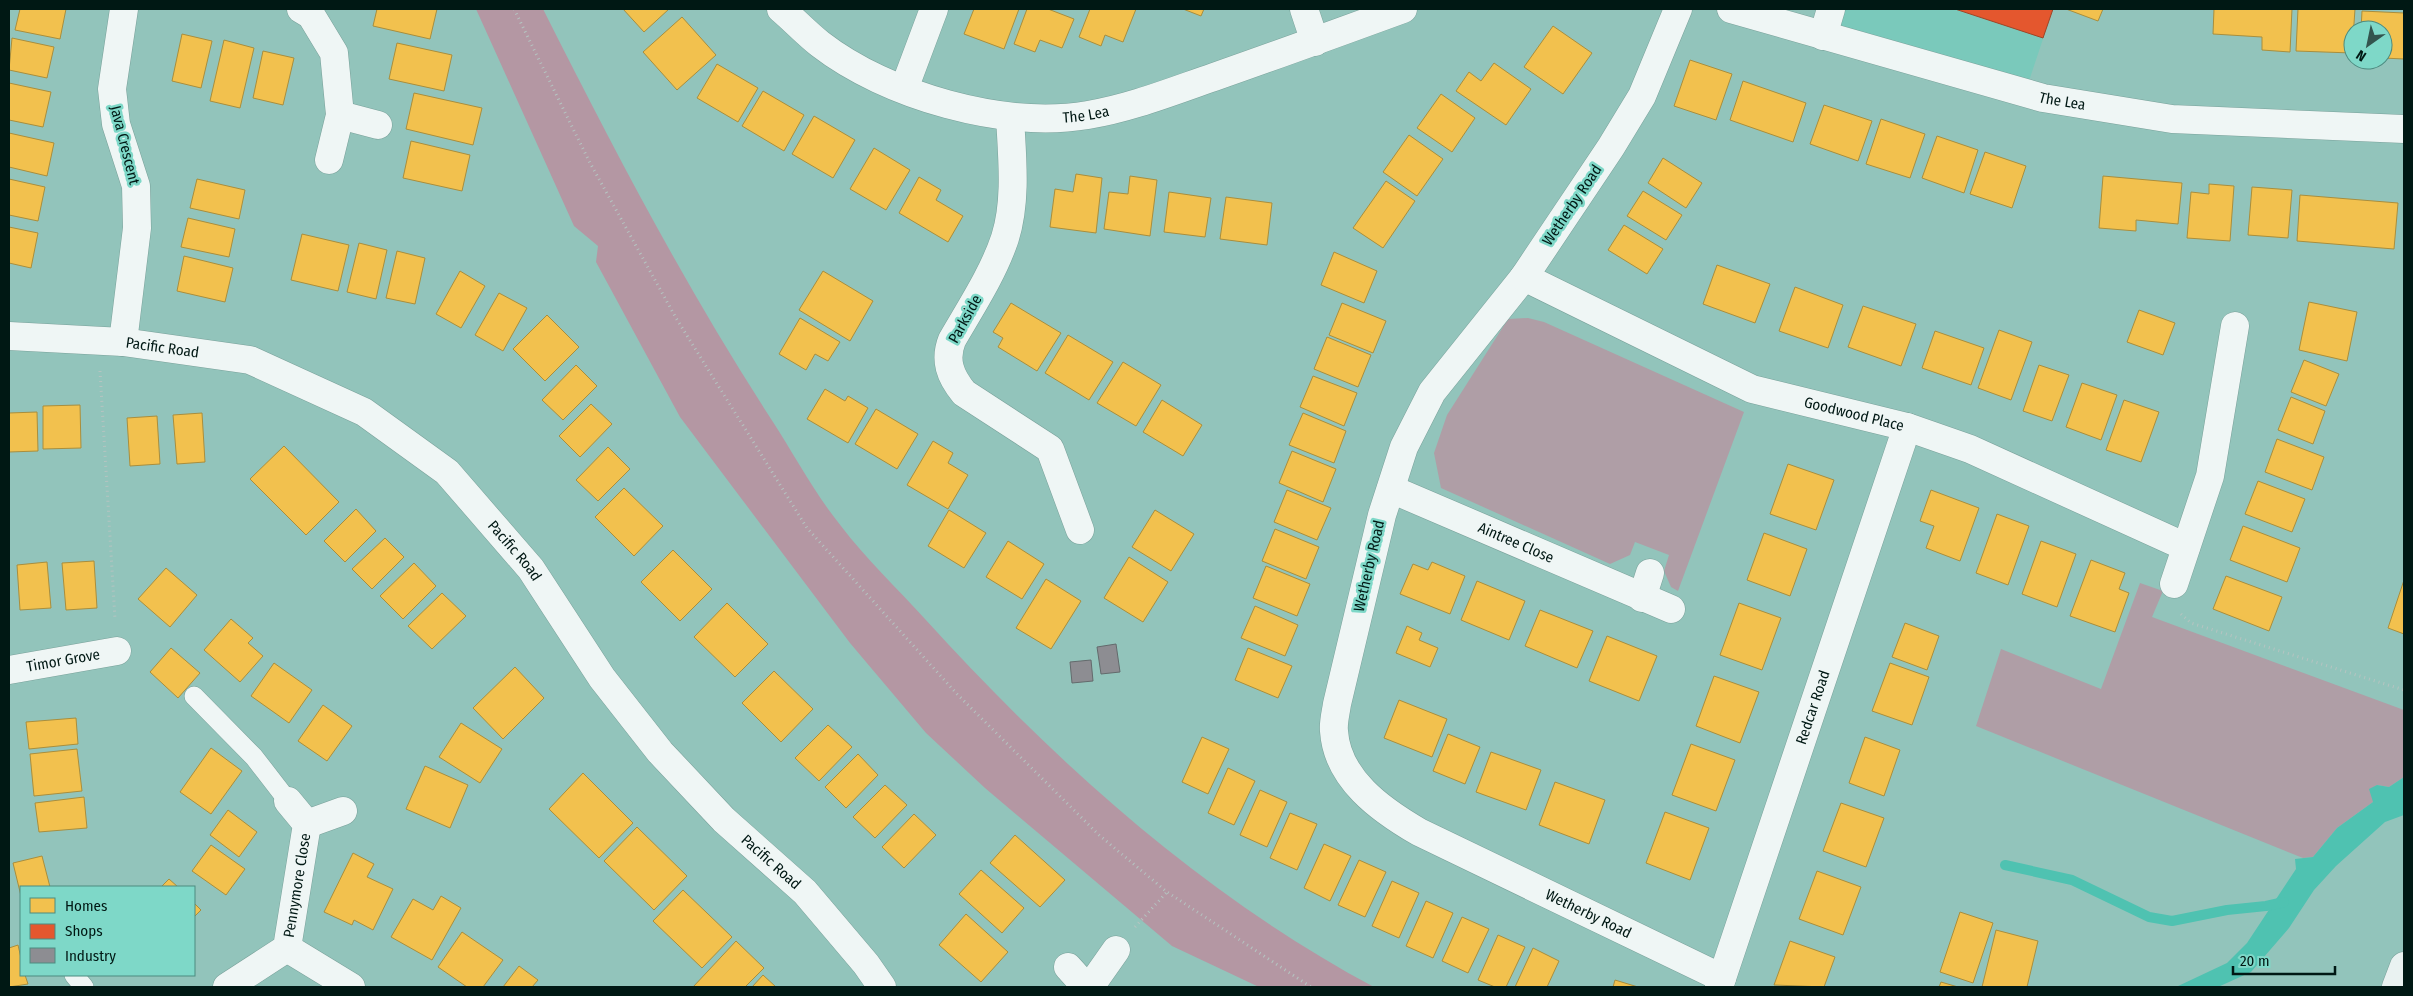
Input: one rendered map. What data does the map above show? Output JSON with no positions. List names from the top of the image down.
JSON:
{
  "streets": {
    "street": [
      "The Lea",
      "Java Crescent",
      "Wetherby Road",
      "Parkside",
      "Pacific Road",
      "Goodwood Place",
      "Aintree Close",
      "Timor Grove",
      "Redcar Road",
      "Pennymore Close"
    ]
  },
  "crossings": [
    ["The Lea", "Parkside"],
    ["Java Crescent", "Pacific Road"],
    ["Wetherby Road", "Goodwood Place"],
    ["Wetherby Road", "Aintree Close"],
    ["Wetherby Road", "Redcar Road"],
    ["Goodwood Place", "Redcar Road"]
  ],
  "legend": ["Homes", "Shops", "Industry"],
  "scale_bar": "20 m",
  "north": "bottom left"
}
